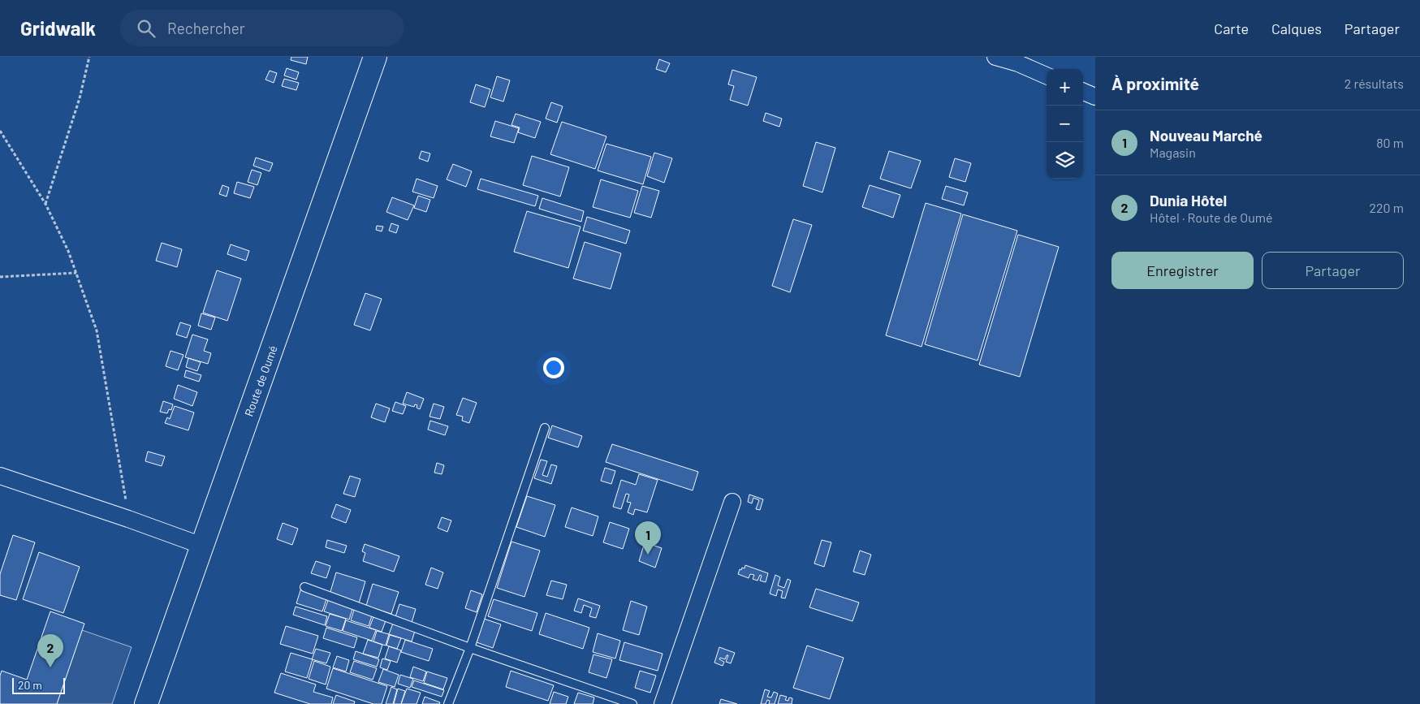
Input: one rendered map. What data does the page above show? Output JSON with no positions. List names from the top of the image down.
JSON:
{
  "streets": {
    "street": ["Route de Oumé"]
  },
  "scale_bar": "20 m",
  "page": {
    "header": "Gridwalk",
    "search": "Rechercher",
    "nav": ["Carte", "Calques", "Partager"],
    "heading": ["À proximité", "2 résultats"],
    "map_buttons": ["+", "−"],
    "list": [
      {
        "mark": "1",
        "name": "Nouveau Marché",
        "note": "Magasin",
        "value": "80 m"
      },
      {
        "mark": "2",
        "name": "Dunia Hôtel",
        "note": "Hôtel · Route de Oumé",
        "value": "220 m"
      }
    ],
    "buttons": ["Enregistrer", "Partager"],
    "pins": ["1", "2"],
    "scale": "20 m"
  }
}
